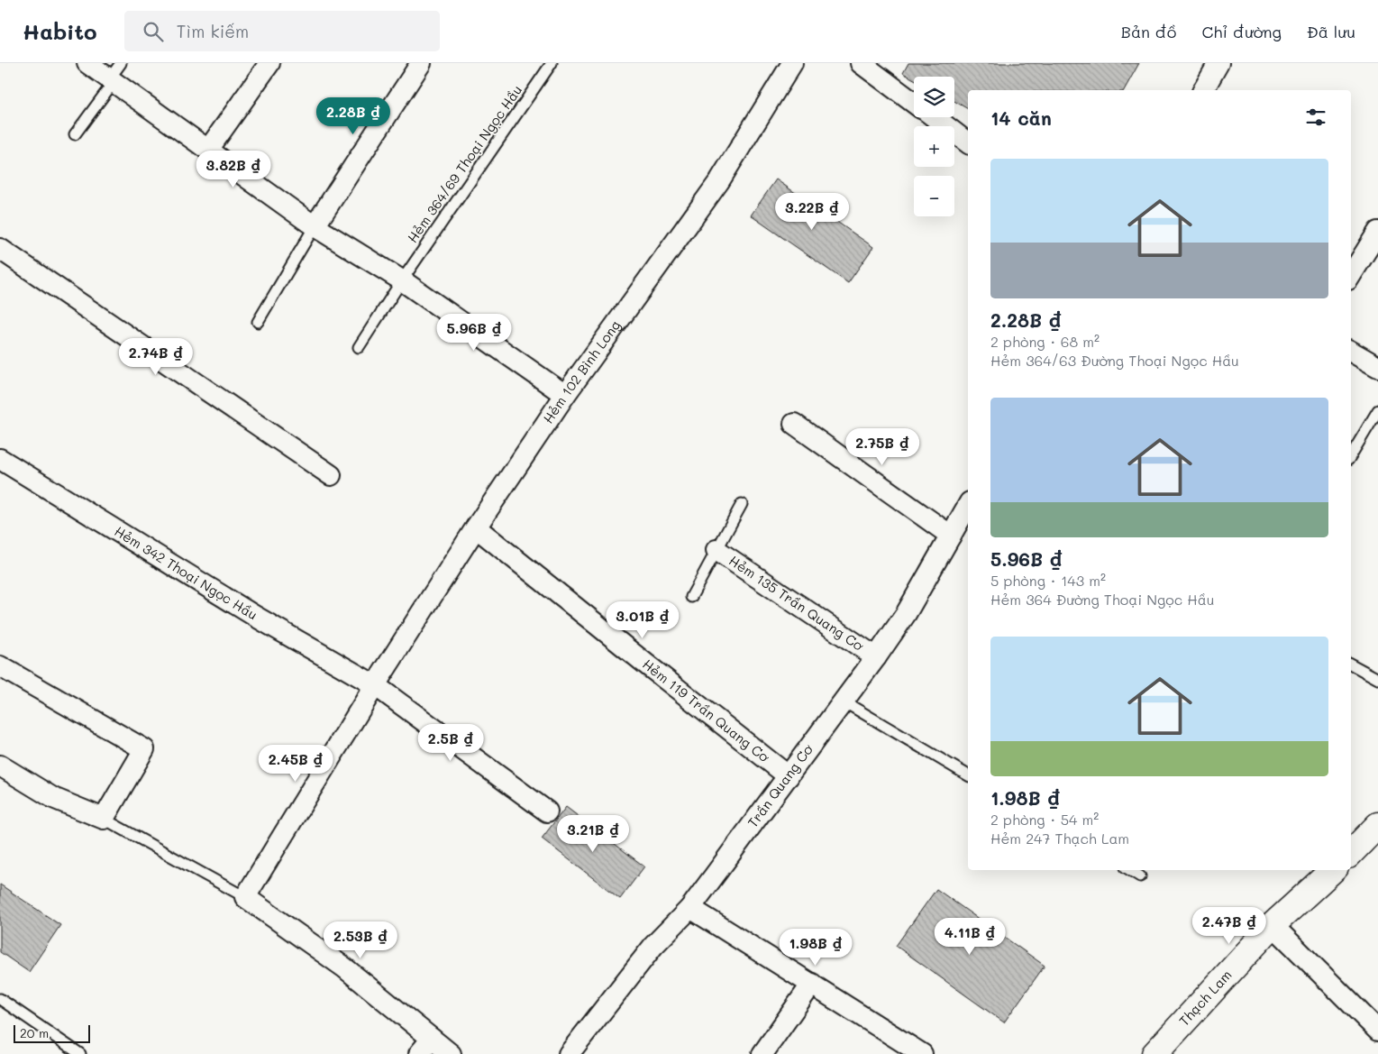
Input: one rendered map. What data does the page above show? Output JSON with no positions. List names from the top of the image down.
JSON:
{
  "streets": {
    "street": [
      "Hẻm 102 Bình Long",
      "Hẻm 342 Thoại Ngọc Hầu",
      "Hẻm 135 Trần Quang Cơ",
      "Hẻm 119 Trần Quang Cơ",
      "Trần Quang Cơ",
      "Thạch Lam"
    ],
    "lane": ["Hẻm 364/69 Thoại Ngọc Hầu"]
  },
  "crossings": [
    ["Hẻm 102 Bình Long", "Hẻm 342 Thoại Ngọc Hầu"],
    ["Hẻm 102 Bình Long", "Hẻm 119 Trần Quang Cơ"],
    ["Hẻm 135 Trần Quang Cơ", "Trần Quang Cơ"],
    ["Hẻm 119 Trần Quang Cơ", "Trần Quang Cơ"]
  ],
  "scale_bar": "20 m",
  "page": {
    "header": "Habito",
    "search": "Tìm kiếm",
    "nav": ["Bản đồ", "Chỉ đường", "Đã lưu"],
    "map_buttons": ["+", "−"],
    "heading": "14 căn",
    "price": [
      "2.28B ₫",
      "3.82B ₫",
      "3.22B ₫",
      "5.96B ₫",
      "2.74B ₫",
      "2.75B ₫",
      "3.01B ₫",
      "2.5B ₫",
      "2.45B ₫",
      "3.21B ₫",
      "2.47B ₫",
      "4.11B ₫",
      "2.53B ₫",
      "1.98B ₫"
    ],
    "list": [
      {
        "name": "2.28B ₫",
        "note": "2 phòng · 68 m² · Hẻm 364/63 Đường Thoại Ngọc Hầu"
      },
      {
        "name": "5.96B ₫",
        "note": "5 phòng · 143 m² · Hẻm 364 Đường Thoại Ngọc Hầu"
      },
      {
        "name": "1.98B ₫",
        "note": "2 phòng · 54 m² · Hẻm 247 Thạch Lam"
      }
    ],
    "scale": "20 m"
  }
}
